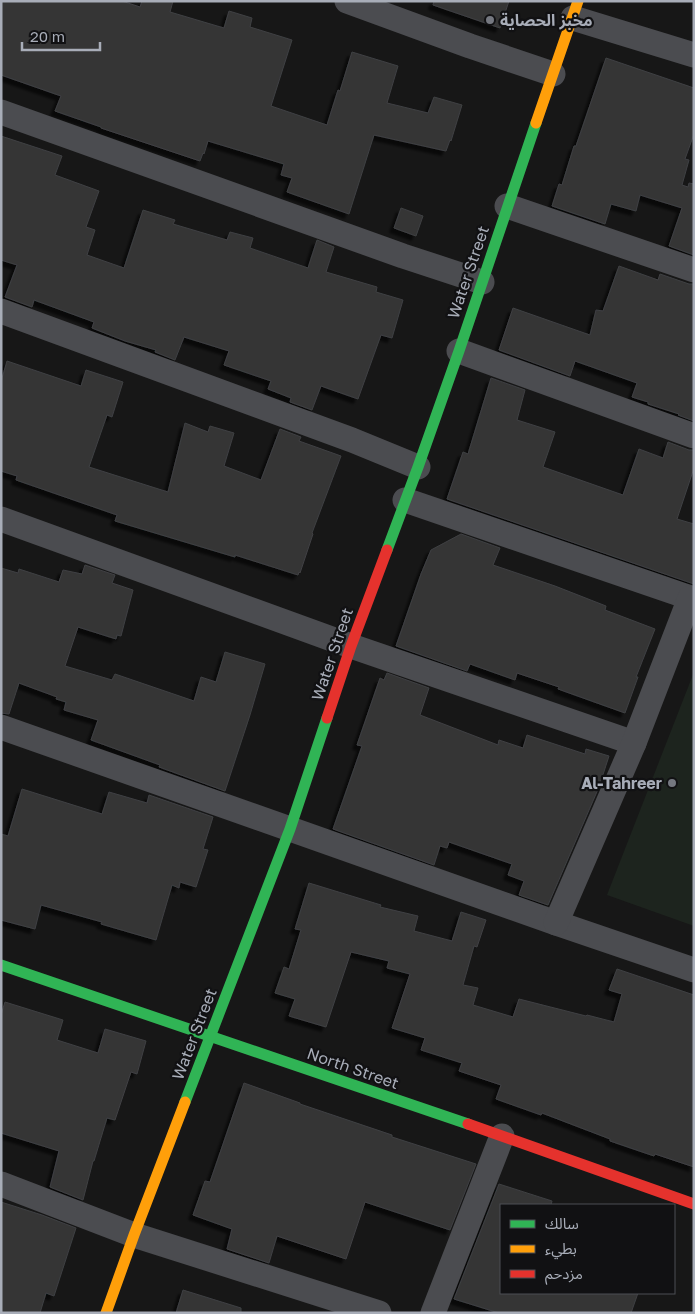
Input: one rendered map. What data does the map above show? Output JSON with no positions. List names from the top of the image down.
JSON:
{
  "streets": {
    "street": ["Water Street", "North Street"]
  },
  "crossings": [
    ["Water Street", "North Street"]
  ],
  "places": ["مخبز الحصاية", "Al-Tahreer"],
  "legend": ["سالك", "بطيء", "مزدحم"],
  "scale_bar": "20 m"
}
